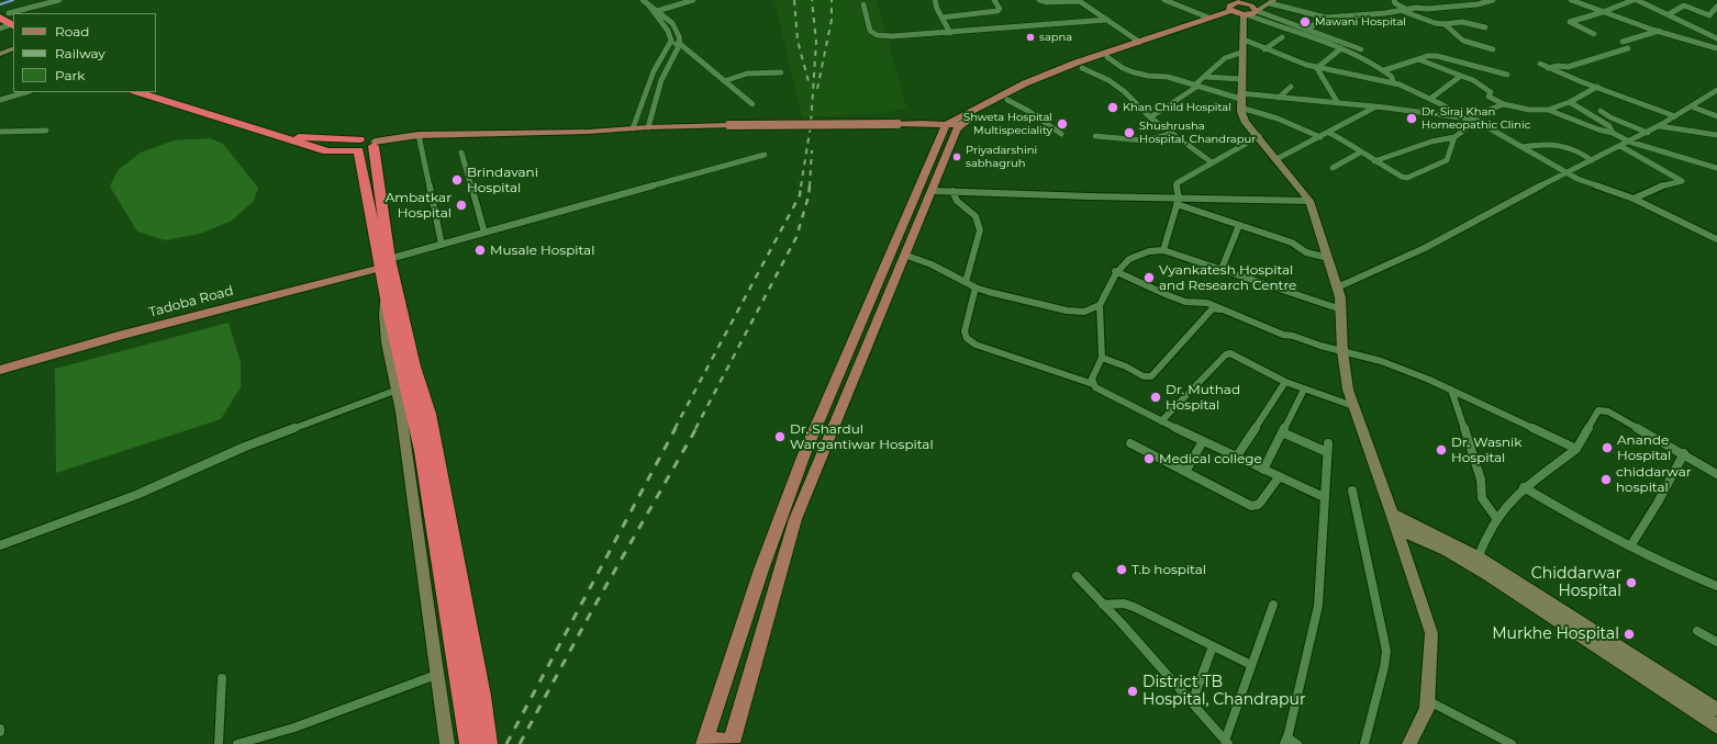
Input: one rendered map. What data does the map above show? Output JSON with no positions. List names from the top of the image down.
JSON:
{
  "streets": {
    "main road": ["Tadoba Road"]
  },
  "places": [
    "Mawani Hospital",
    "sapna",
    "Khan Child Hospital",
    "Dr. Siraj Khan Homeopathic Clinic",
    "Shweta Hospital Multispeciality",
    "Shushrusha Hospital, Chandrapur",
    "Priyadarshini sabhagruh",
    "Brindavani Hospital",
    "Ambatkar Hospital",
    "Musale Hospital",
    "Vyankatesh Hospital and Research Centre",
    "Dr. Muthad Hospital",
    "Dr. Shardul Wargantiwar Hospital",
    "Anande Hospital",
    "Dr. Wasnik Hospital",
    "Medical college",
    "chiddarwar hospital",
    "T.b hospital",
    "Chiddarwar Hospital",
    "Murkhe Hospital",
    "District TB Hospital, Chandrapur"
  ],
  "legend": ["Road", "Railway", "Park"]
}
